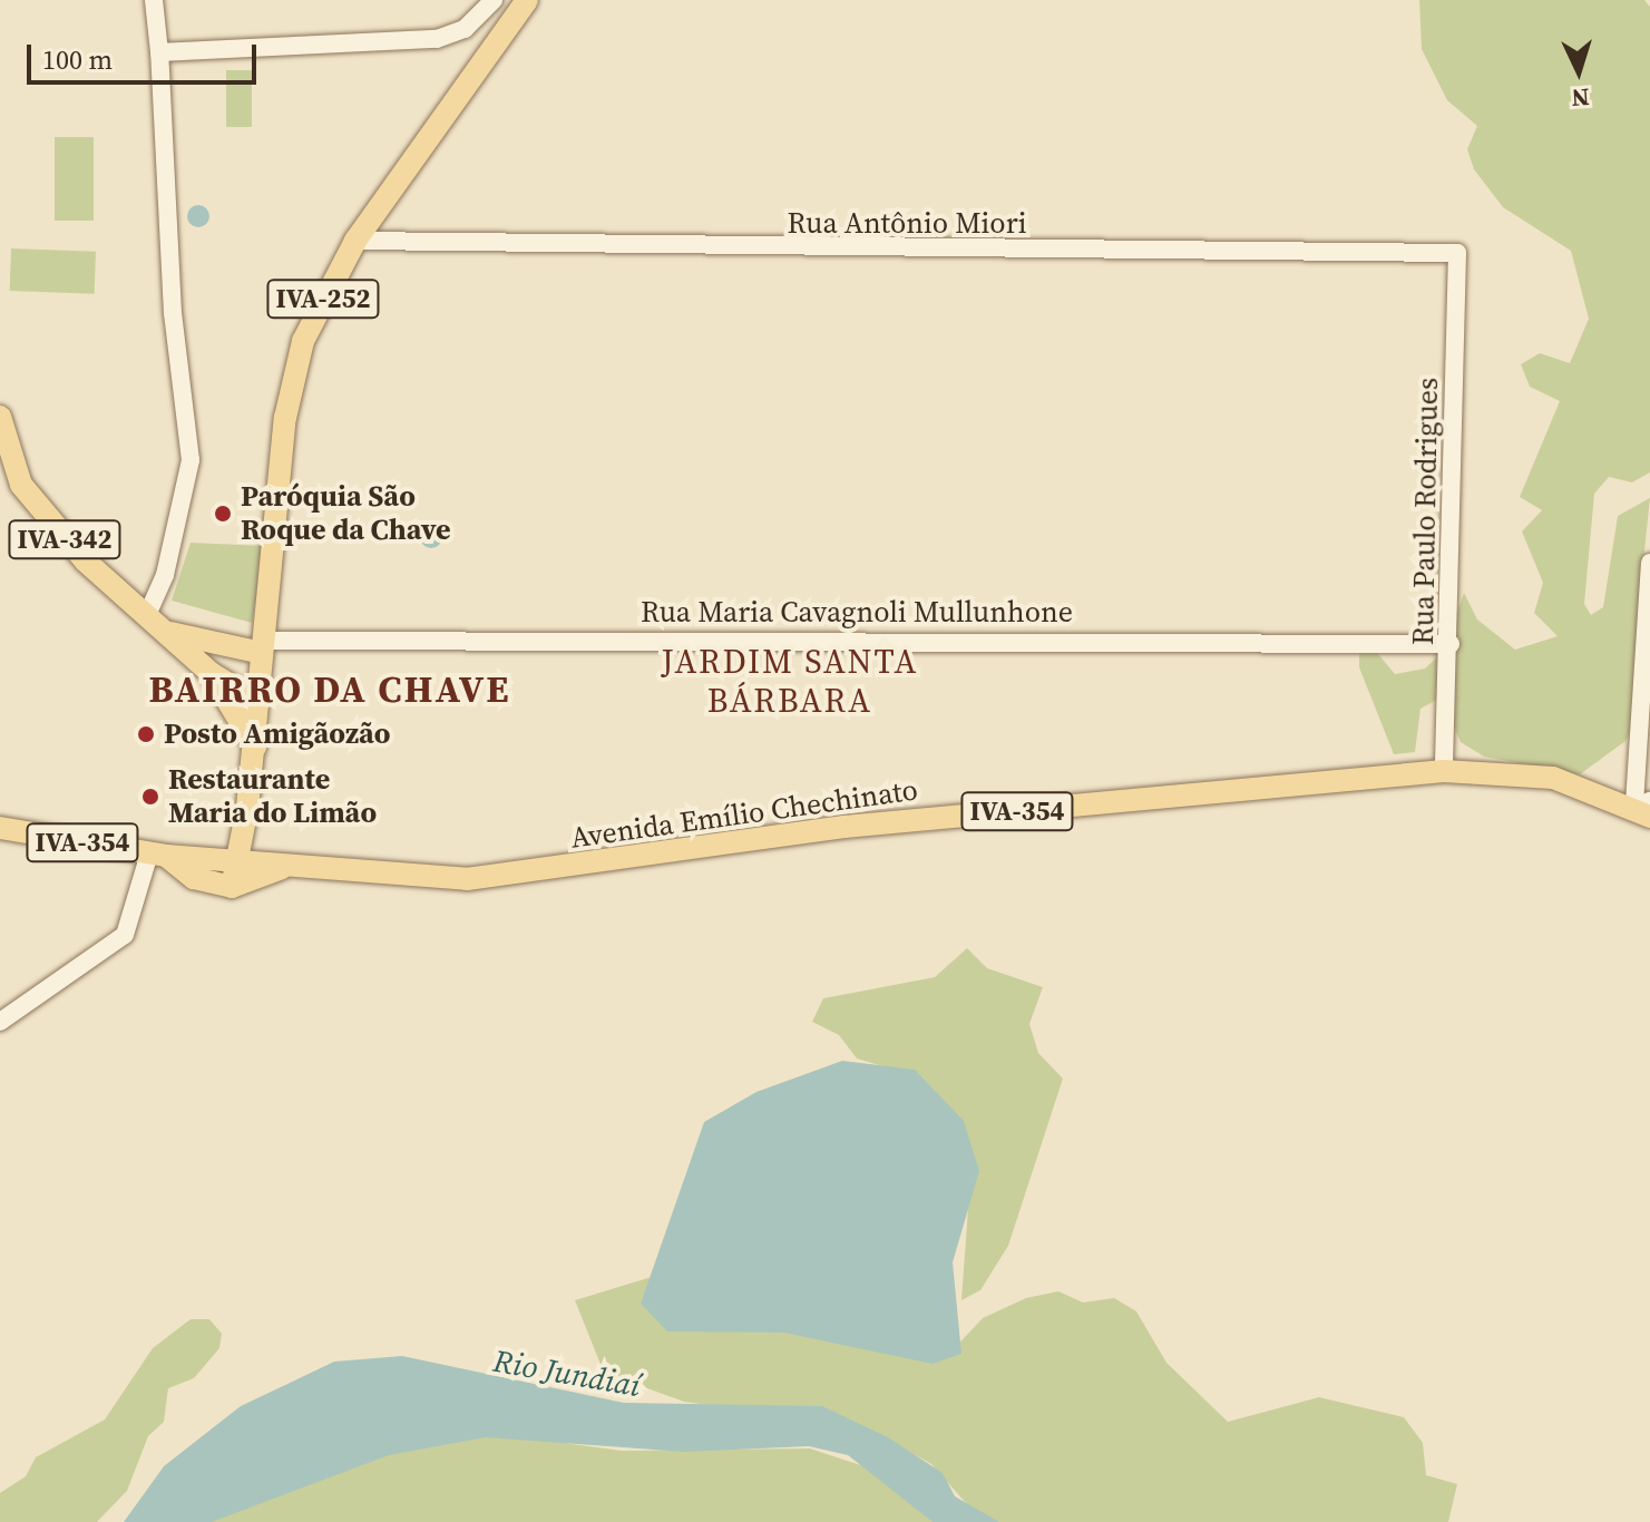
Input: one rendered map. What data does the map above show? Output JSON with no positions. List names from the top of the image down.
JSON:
{
  "streets": {
    "main road": [
      "IVA-252",
      "IVA-342",
      "Rua Maria Cavagnoli Mullunhone",
      "IVA-354",
      "Avenida Emílio Chechinato"
    ],
    "street": ["Rua Antônio Miori", "Rua Paulo Rodrigues"]
  },
  "crossings": [
    ["Rua Antônio Miori", "IVA-252"],
    ["Rua Antônio Miori", "Rua Paulo Rodrigues"],
    ["IVA-252", "Rua Maria Cavagnoli Mullunhone"],
    ["IVA-252", "Avenida Emílio Chechinato"],
    ["Rua Paulo Rodrigues", "Rua Maria Cavagnoli Mullunhone"],
    ["Rua Paulo Rodrigues", "Avenida Emílio Chechinato"],
    ["IVA-342", "Rua Maria Cavagnoli Mullunhone"]
  ],
  "districts": ["JARDIM SANTA BÁRBARA", "BAIRRO DA CHAVE"],
  "water": ["Rio Jundiaí"],
  "places": ["Paróquia São Roque da Chave", "Posto Amigãozão", "Restaurante Maria do Limão"],
  "scale_bar": "100 m",
  "north": "bottom"
}
